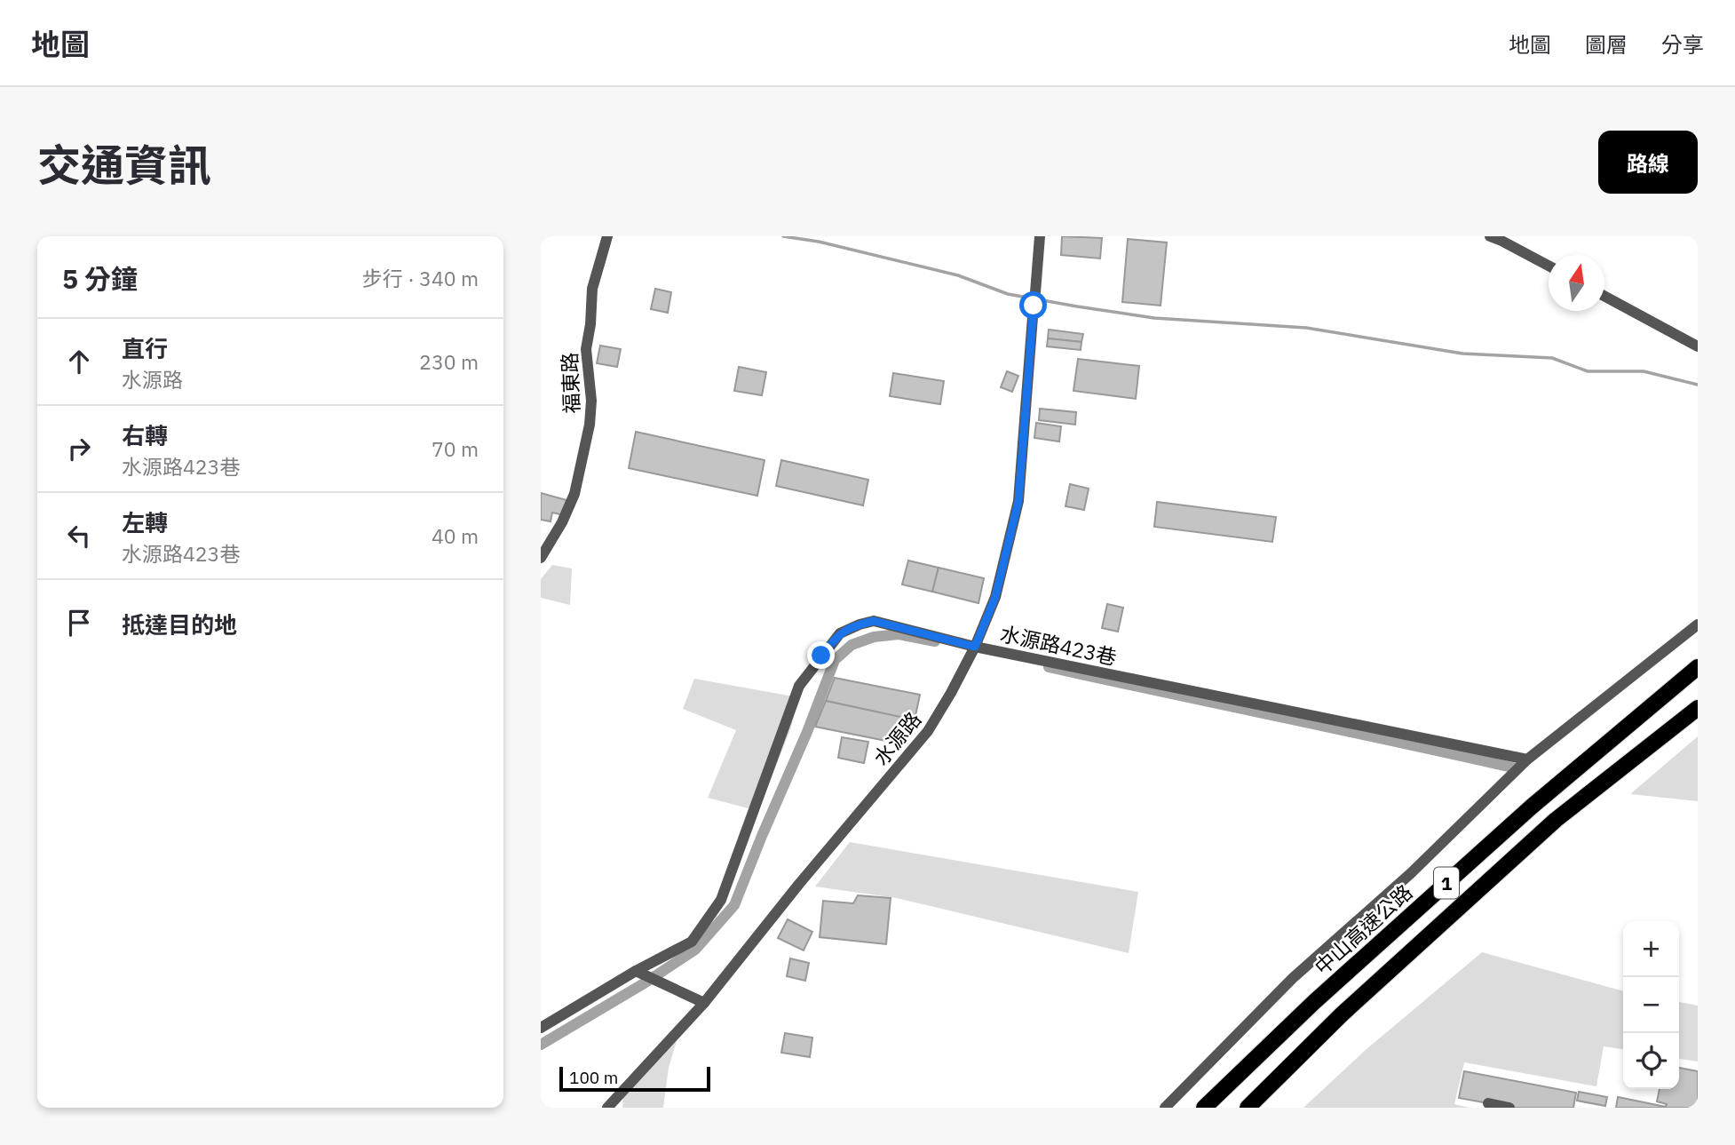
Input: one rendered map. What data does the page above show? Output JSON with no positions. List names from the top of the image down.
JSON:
{
  "streets": {
    "highway": ["1", "中山高速公路"],
    "street": ["福東路", "水源路423巷", "水源路"]
  },
  "crossings": [
    ["水源路423巷", "水源路"]
  ],
  "scale_bar": "100 m",
  "north": "top",
  "page": {
    "header": "地圖",
    "nav": ["地圖", "圖層", "分享"],
    "title": "交通資訊",
    "buttons": "路線",
    "heading": ["5 分鐘", "步行 · 340 m"],
    "list": [
      ["直行", "水源路", "230 m"],
      ["右轉", "水源路423巷", "70 m"],
      ["左轉", "水源路423巷", "40 m"],
      "抵達目的地"
    ],
    "map_buttons": ["+", "−"],
    "scale": "100 m"
  }
}
